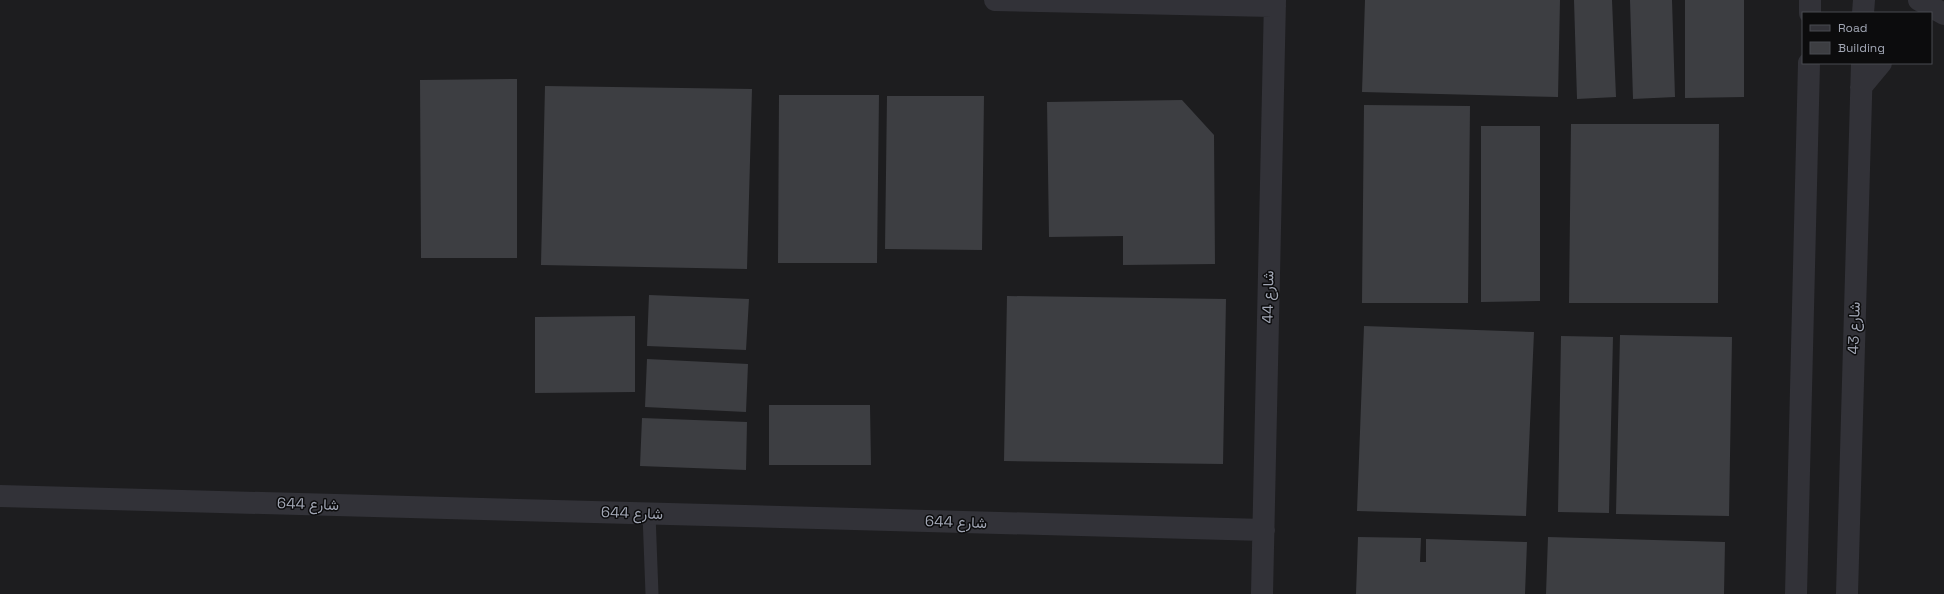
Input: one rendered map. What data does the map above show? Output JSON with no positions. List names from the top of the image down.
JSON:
{
  "streets": {
    "street": ["شارع 44", "شارع 43", "شارع 644"]
  },
  "crossings": [
    ["شارع 44", "شارع 644"]
  ],
  "legend": ["Road", "Building"]
}
